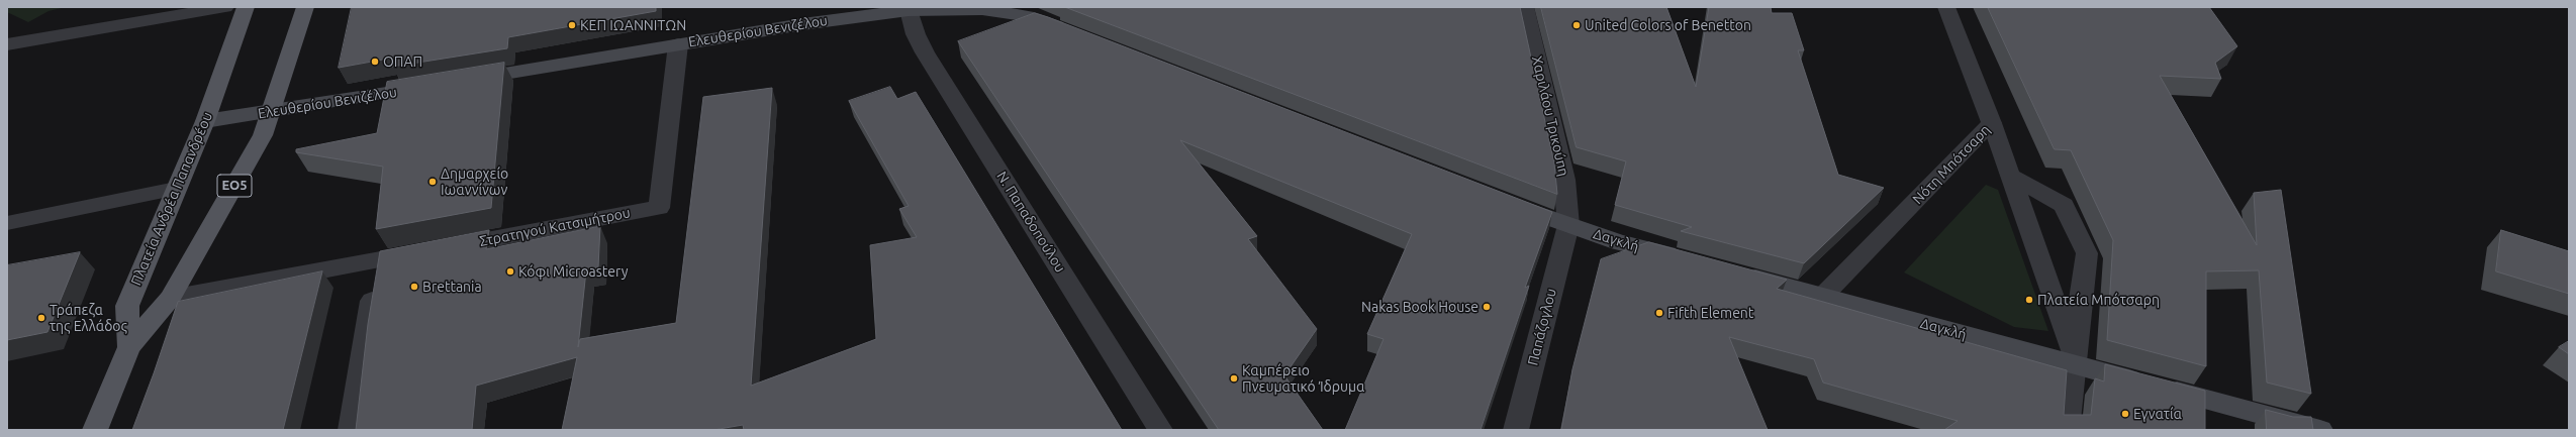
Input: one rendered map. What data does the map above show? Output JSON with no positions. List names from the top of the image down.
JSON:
{
  "streets": {
    "main road": [
      "Ελευθερίου Βενιζέλου",
      "ΕΟ5",
      "Πλατεία Ανδρέα Παπανδρέου",
      "Δαγκλή"
    ],
    "street": [
      "Χαριλάου Τρικούπη",
      "Νότη Μπότσαρη",
      "Ν. Παπαδοπούλου",
      "Στρατηγού Κατσιμήτρου",
      "Παπάζογλου"
    ]
  },
  "crossings": [
    ["Ελευθερίου Βενιζέλου", "ΕΟ5"],
    ["Ελευθερίου Βενιζέλου", "Πλατεία Ανδρέα Παπανδρέου"],
    ["Ελευθερίου Βενιζέλου", "Ν. Παπαδοπούλου"],
    ["Ελευθερίου Βενιζέλου", "Στρατηγού Κατσιμήτρου"],
    ["Χαριλάου Τρικούπη", "Δαγκλή"],
    ["Χαριλάου Τρικούπη", "Παπάζογλου"],
    ["Νότη Μπότσαρη", "Δαγκλή"],
    ["ΕΟ5", "Πλατεία Ανδρέα Παπανδρέου"],
    ["ΕΟ5", "Στρατηγού Κατσιμήτρου"],
    ["Δαγκλή", "Παπάζογλου"]
  ],
  "places": [
    "ΚΕΠ ΙΩΑΝΝΙΤΩΝ",
    "United Colors of Benetton",
    "ΟΠΑΠ",
    "Δημαρχείο Ιωαννίνων",
    "Κόφι Microastery",
    "Brettania",
    "Πλατεία Μπότσαρη",
    "Nakas Book House",
    "Fifth Element",
    "Τράπεζα της Ελλάδος",
    "Καμπέρειο Πνευματικό Ίδρυμα",
    "Εγνατία"
  ]
}
